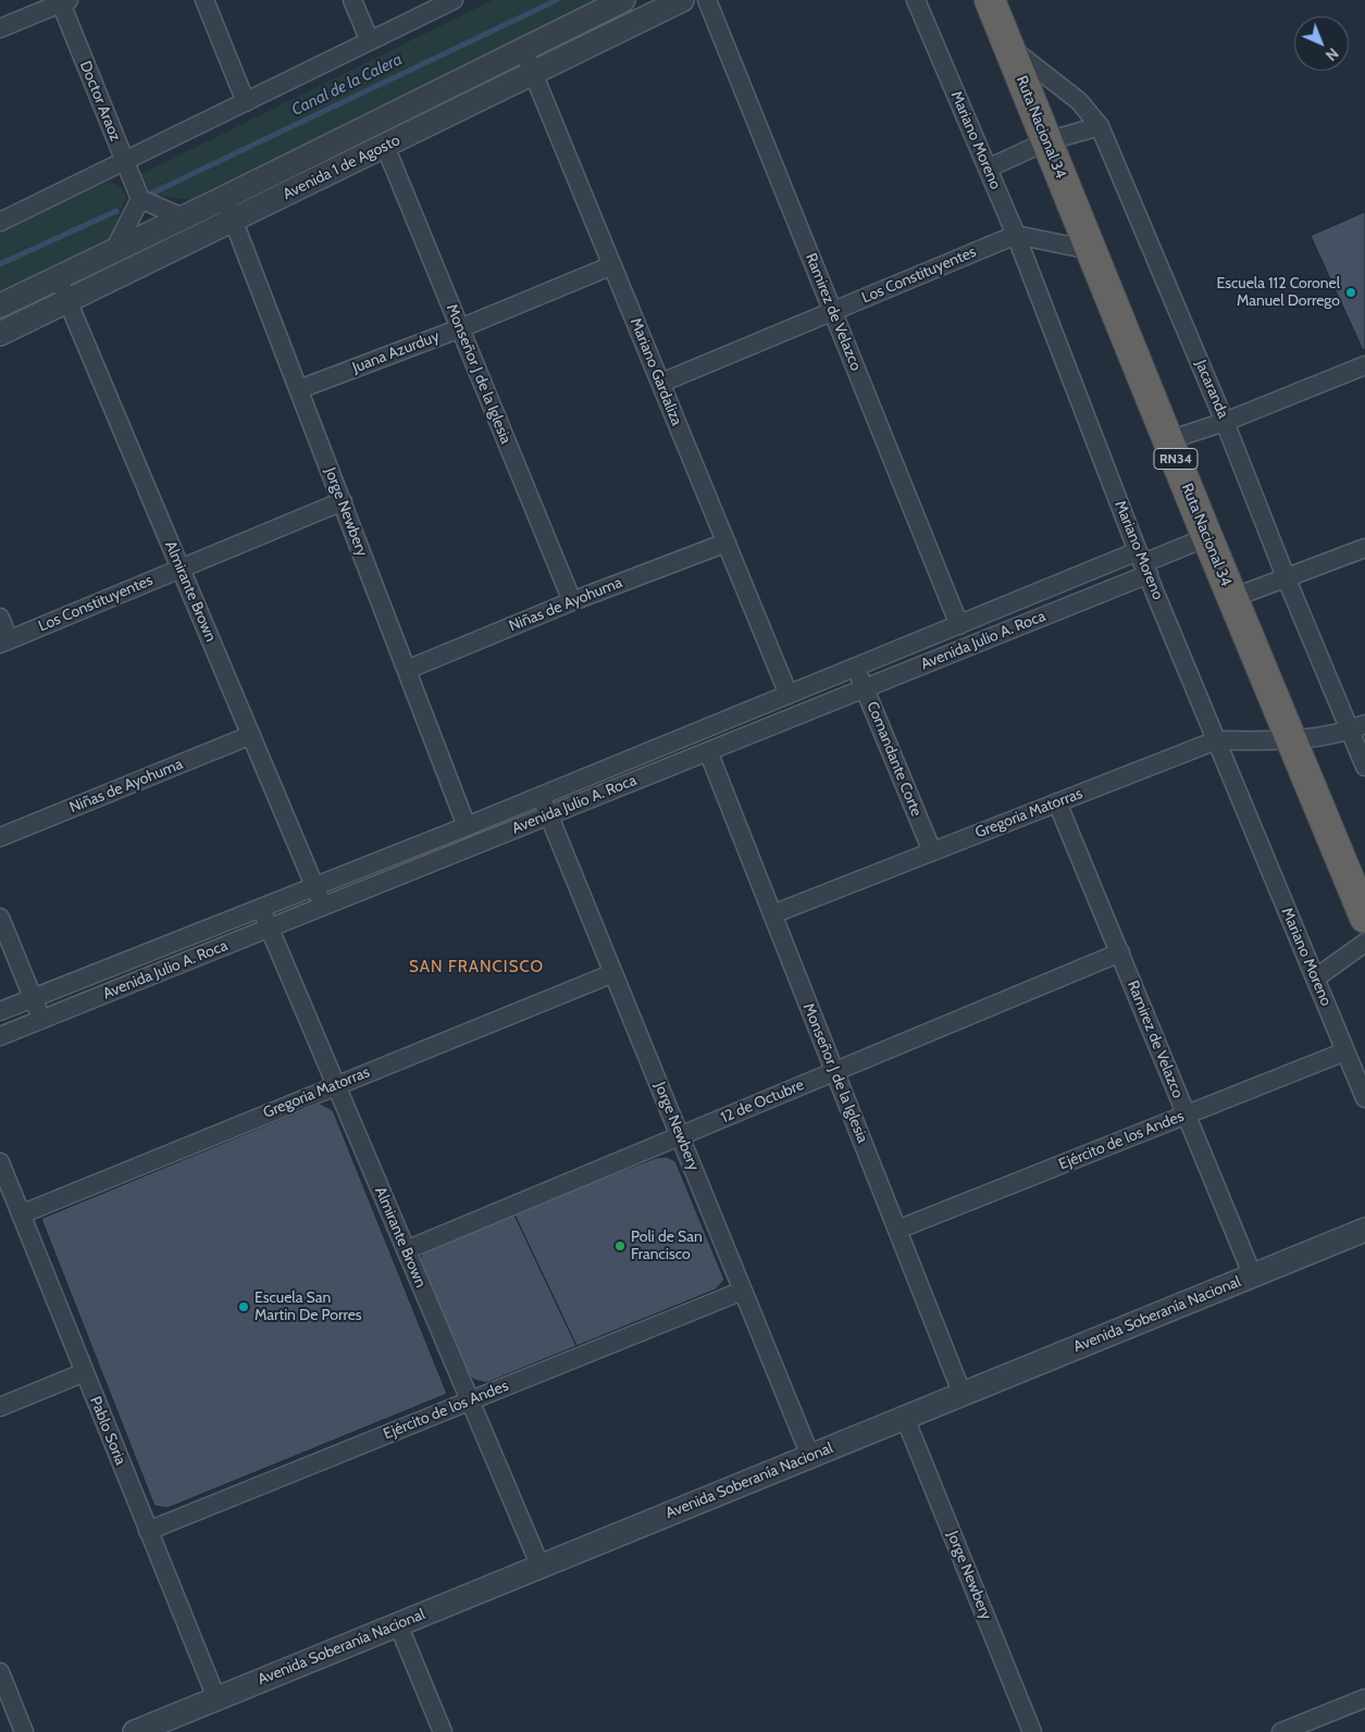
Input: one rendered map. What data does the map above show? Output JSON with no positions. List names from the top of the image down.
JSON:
{
  "streets": {
    "highway": ["Ruta Nacional 34", "RN34"],
    "street": [
      "Doctor Araoz",
      "Mariano Moreno",
      "Avenida 1 de Agosto",
      "Los Constituyentes",
      "Ramirez de Velazco",
      "Juana Azurduy",
      "Mariano Gardaliza",
      "Monseñor J de la Iglesia",
      "Jacaranda",
      "Jorge Newbery",
      "Almirante Brown",
      "Niñas de Ayohuma",
      "Avenida Julio A. Roca",
      "Comandante Corte",
      "Gregoria Matorras",
      "12 de Octubre",
      "Ejército de los Andes",
      "Avenida Soberanía Nacional",
      "Pablo Soria"
    ]
  },
  "crossings": [
    ["Ruta Nacional 34", "Jacaranda"],
    ["Ruta Nacional 34", "Gregoria Matorras"],
    ["Mariano Moreno", "Los Constituyentes"],
    ["Mariano Moreno", "Avenida Julio A. Roca"],
    ["Mariano Moreno", "Gregoria Matorras"],
    ["Mariano Moreno", "Ejército de los Andes"],
    ["Avenida 1 de Agosto", "Mariano Gardaliza"],
    ["Avenida 1 de Agosto", "Monseñor J de la Iglesia"],
    ["Avenida 1 de Agosto", "Jorge Newbery"],
    ["Avenida 1 de Agosto", "Almirante Brown"],
    ["Los Constituyentes", "Ramirez de Velazco"],
    ["Los Constituyentes", "Mariano Gardaliza"],
    ["Los Constituyentes", "Jorge Newbery"],
    ["Los Constituyentes", "Almirante Brown"],
    ["Ramirez de Velazco", "Avenida Julio A. Roca"],
    ["Ramirez de Velazco", "Gregoria Matorras"],
    ["Ramirez de Velazco", "12 de Octubre"],
    ["Ramirez de Velazco", "Ejército de los Andes"],
    ["Ramirez de Velazco", "Avenida Soberanía Nacional"],
    ["Juana Azurduy", "Mariano Gardaliza"],
    ["Juana Azurduy", "Monseñor J de la Iglesia"],
    ["Juana Azurduy", "Jorge Newbery"],
    ["Mariano Gardaliza", "Niñas de Ayohuma"],
    ["Mariano Gardaliza", "Avenida Julio A. Roca"],
    ["Monseñor J de la Iglesia", "Niñas de Ayohuma"],
    ["Monseñor J de la Iglesia", "Avenida Julio A. Roca"],
    ["Monseñor J de la Iglesia", "Gregoria Matorras"],
    ["Monseñor J de la Iglesia", "12 de Octubre"],
    ["Monseñor J de la Iglesia", "Ejército de los Andes"],
    ["Monseñor J de la Iglesia", "Avenida Soberanía Nacional"],
    ["Jacaranda", "Gregoria Matorras"],
    ["Jorge Newbery", "Niñas de Ayohuma"],
    ["Jorge Newbery", "Avenida Julio A. Roca"],
    ["Jorge Newbery", "Gregoria Matorras"],
    ["Jorge Newbery", "12 de Octubre"],
    ["Jorge Newbery", "Ejército de los Andes"],
    ["Jorge Newbery", "Avenida Soberanía Nacional"],
    ["Almirante Brown", "Niñas de Ayohuma"],
    ["Almirante Brown", "Avenida Julio A. Roca"],
    ["Almirante Brown", "Gregoria Matorras"],
    ["Almirante Brown", "12 de Octubre"],
    ["Almirante Brown", "Ejército de los Andes"],
    ["Almirante Brown", "Avenida Soberanía Nacional"],
    ["Avenida Julio A. Roca", "Comandante Corte"],
    ["Comandante Corte", "Gregoria Matorras"],
    ["Gregoria Matorras", "Pablo Soria"],
    ["Ejército de los Andes", "Pablo Soria"],
    ["Avenida Soberanía Nacional", "Pablo Soria"]
  ],
  "districts": ["SAN FRANCISCO"],
  "water": ["Canal de la Calera"],
  "places": ["Escuela 112 Coronel Manuel Dorrego", "Poli de San Francisco", "Escuela San Martin De Porres"],
  "north": "bottom right"
}
